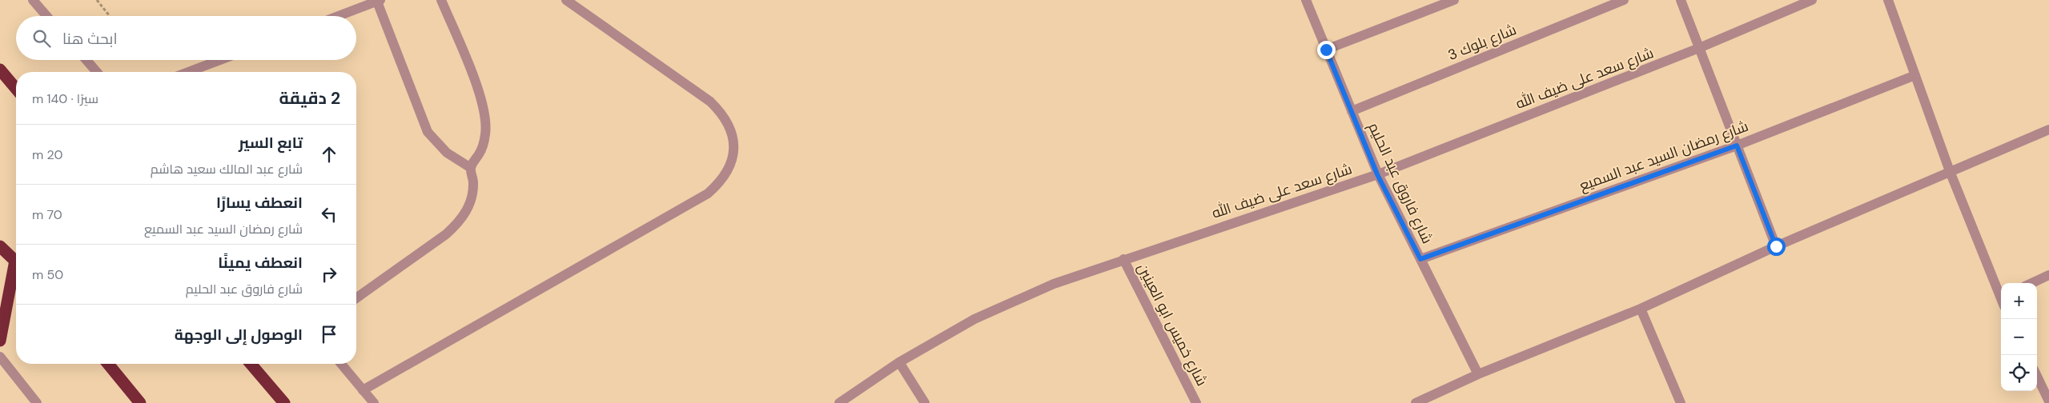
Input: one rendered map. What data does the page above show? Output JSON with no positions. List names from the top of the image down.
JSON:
{
  "streets": {
    "street": [
      "شارع بلوك 3",
      "شارع سعد على ضيف الله",
      "شارع رمضان السيد عبد السميع",
      "شارع فاروق عبد الحليم",
      "شارع خميس ابو العينين"
    ]
  },
  "crossings": [
    ["شارع بلوك 3", "شارع فاروق عبد الحليم"],
    ["شارع سعد على ضيف الله", "شارع فاروق عبد الحليم"],
    ["شارع سعد على ضيف الله", "شارع خميس ابو العينين"],
    ["شارع رمضان السيد عبد السميع", "شارع فاروق عبد الحليم"]
  ],
  "page": {
    "search": "ابحث هنا",
    "heading": ["2 دقيقة", "سيرًا · 140 m"],
    "list": [
      ["تابع السير", "شارع عبد المالك سعيد هاشم", "20 m"],
      ["انعطف يسارًا", "شارع رمضان السيد عبد السميع", "70 m"],
      ["انعطف يمينًا", "شارع فاروق عبد الحليم", "50 m"],
      "الوصول إلى الوجهة"
    ],
    "map_buttons": ["+", "−"]
  }
}
